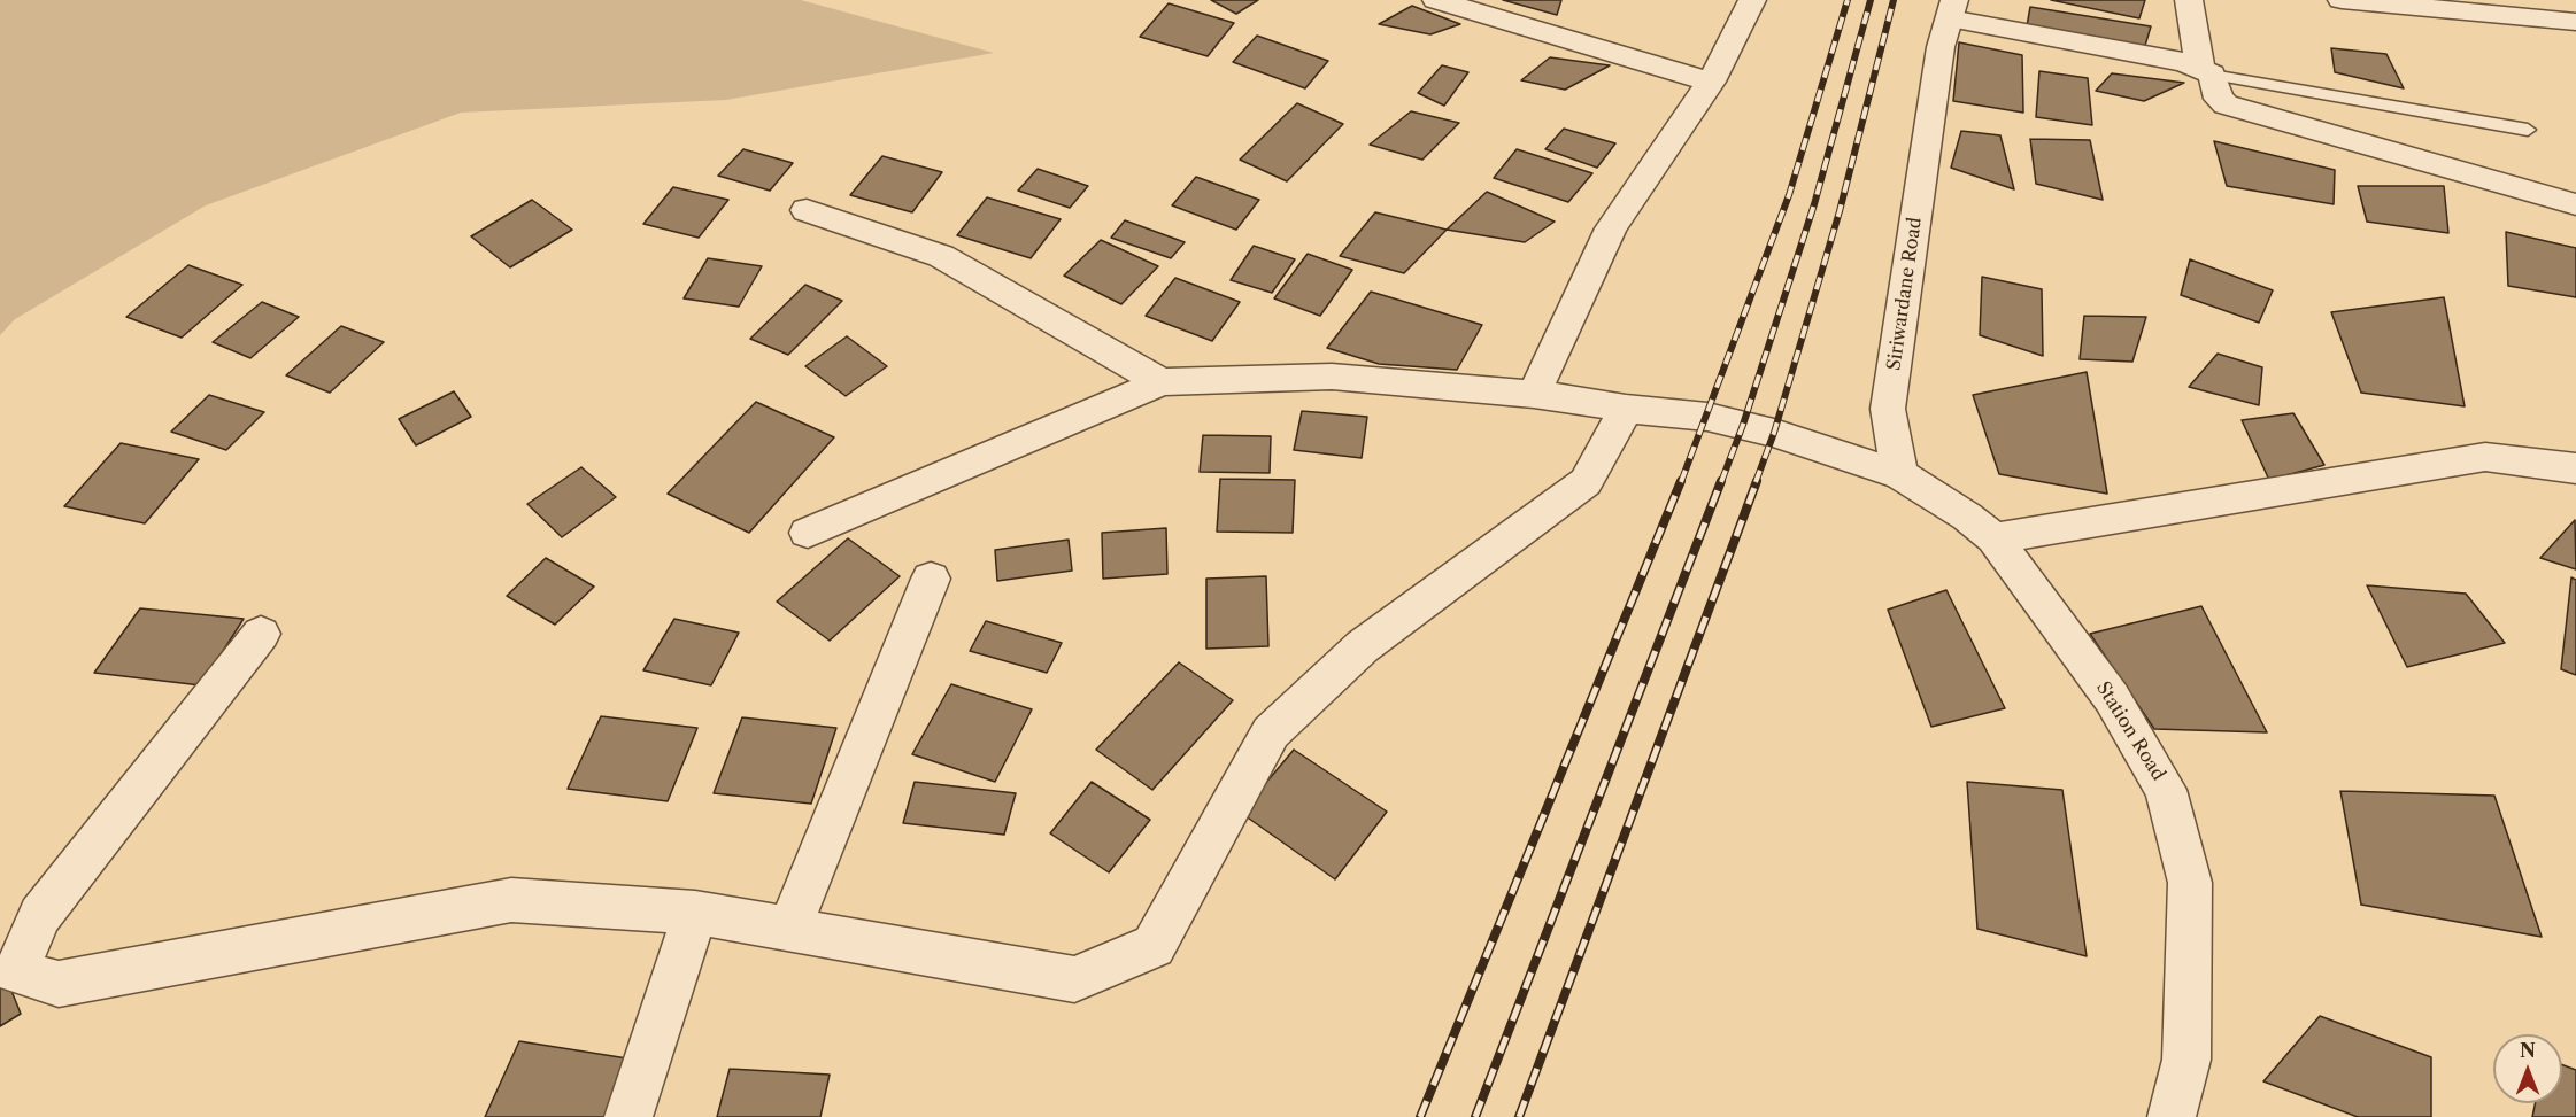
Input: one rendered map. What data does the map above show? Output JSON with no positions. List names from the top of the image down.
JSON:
{
  "streets": {
    "street": ["Siriwardane Road", "Station Road"]
  },
  "north": "top"
}
